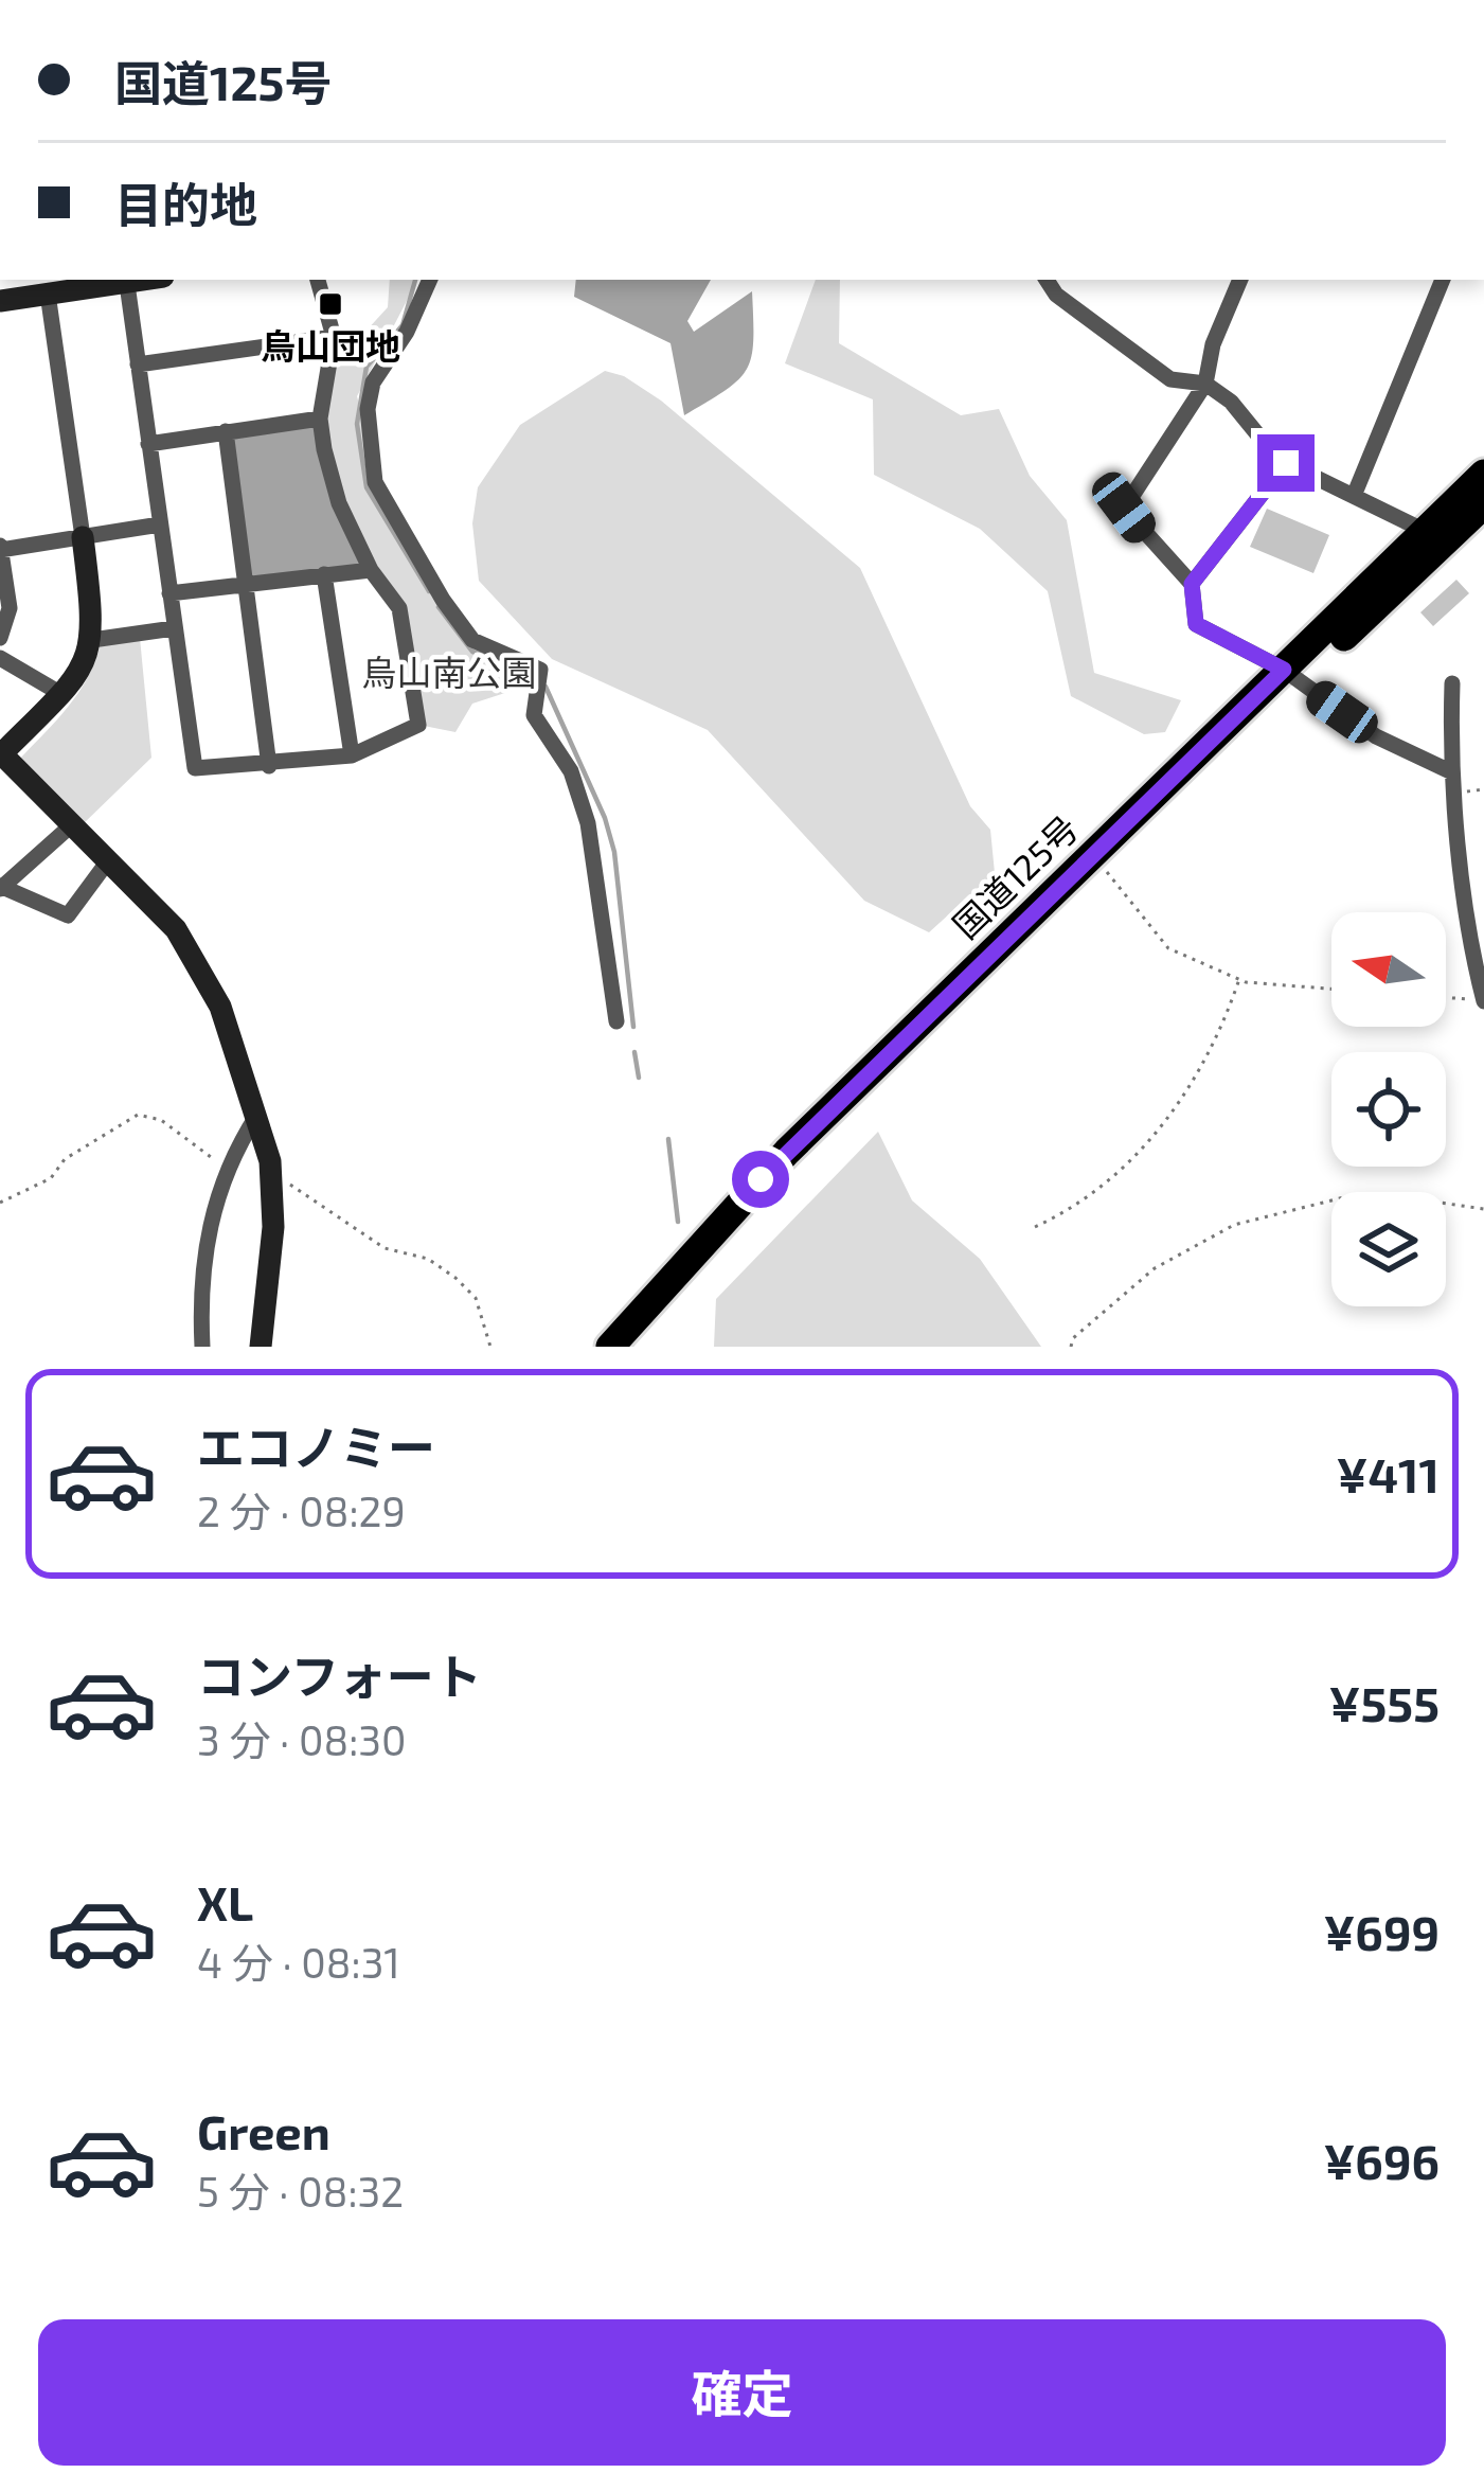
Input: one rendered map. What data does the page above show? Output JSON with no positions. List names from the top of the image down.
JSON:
{
  "streets": {
    "highway": ["国道125号"]
  },
  "parks": ["烏山南公園"],
  "places": {
    "transit": ["烏山団地"]
  },
  "north": "left",
  "page": {
    "banner": ["国道125号", "目的地"],
    "list": [
      {
        "name": "エコノミー",
        "note": "2 分 · 08:29",
        "value": "¥411"
      },
      {
        "name": "コンフォート",
        "note": "3 分 · 08:30",
        "value": "¥555"
      },
      {
        "name": "XL",
        "note": "4 分 · 08:31",
        "value": "¥699"
      },
      {
        "name": "Green",
        "note": "5 分 · 08:32",
        "value": "¥696"
      }
    ],
    "buttons": "確定"
  }
}
